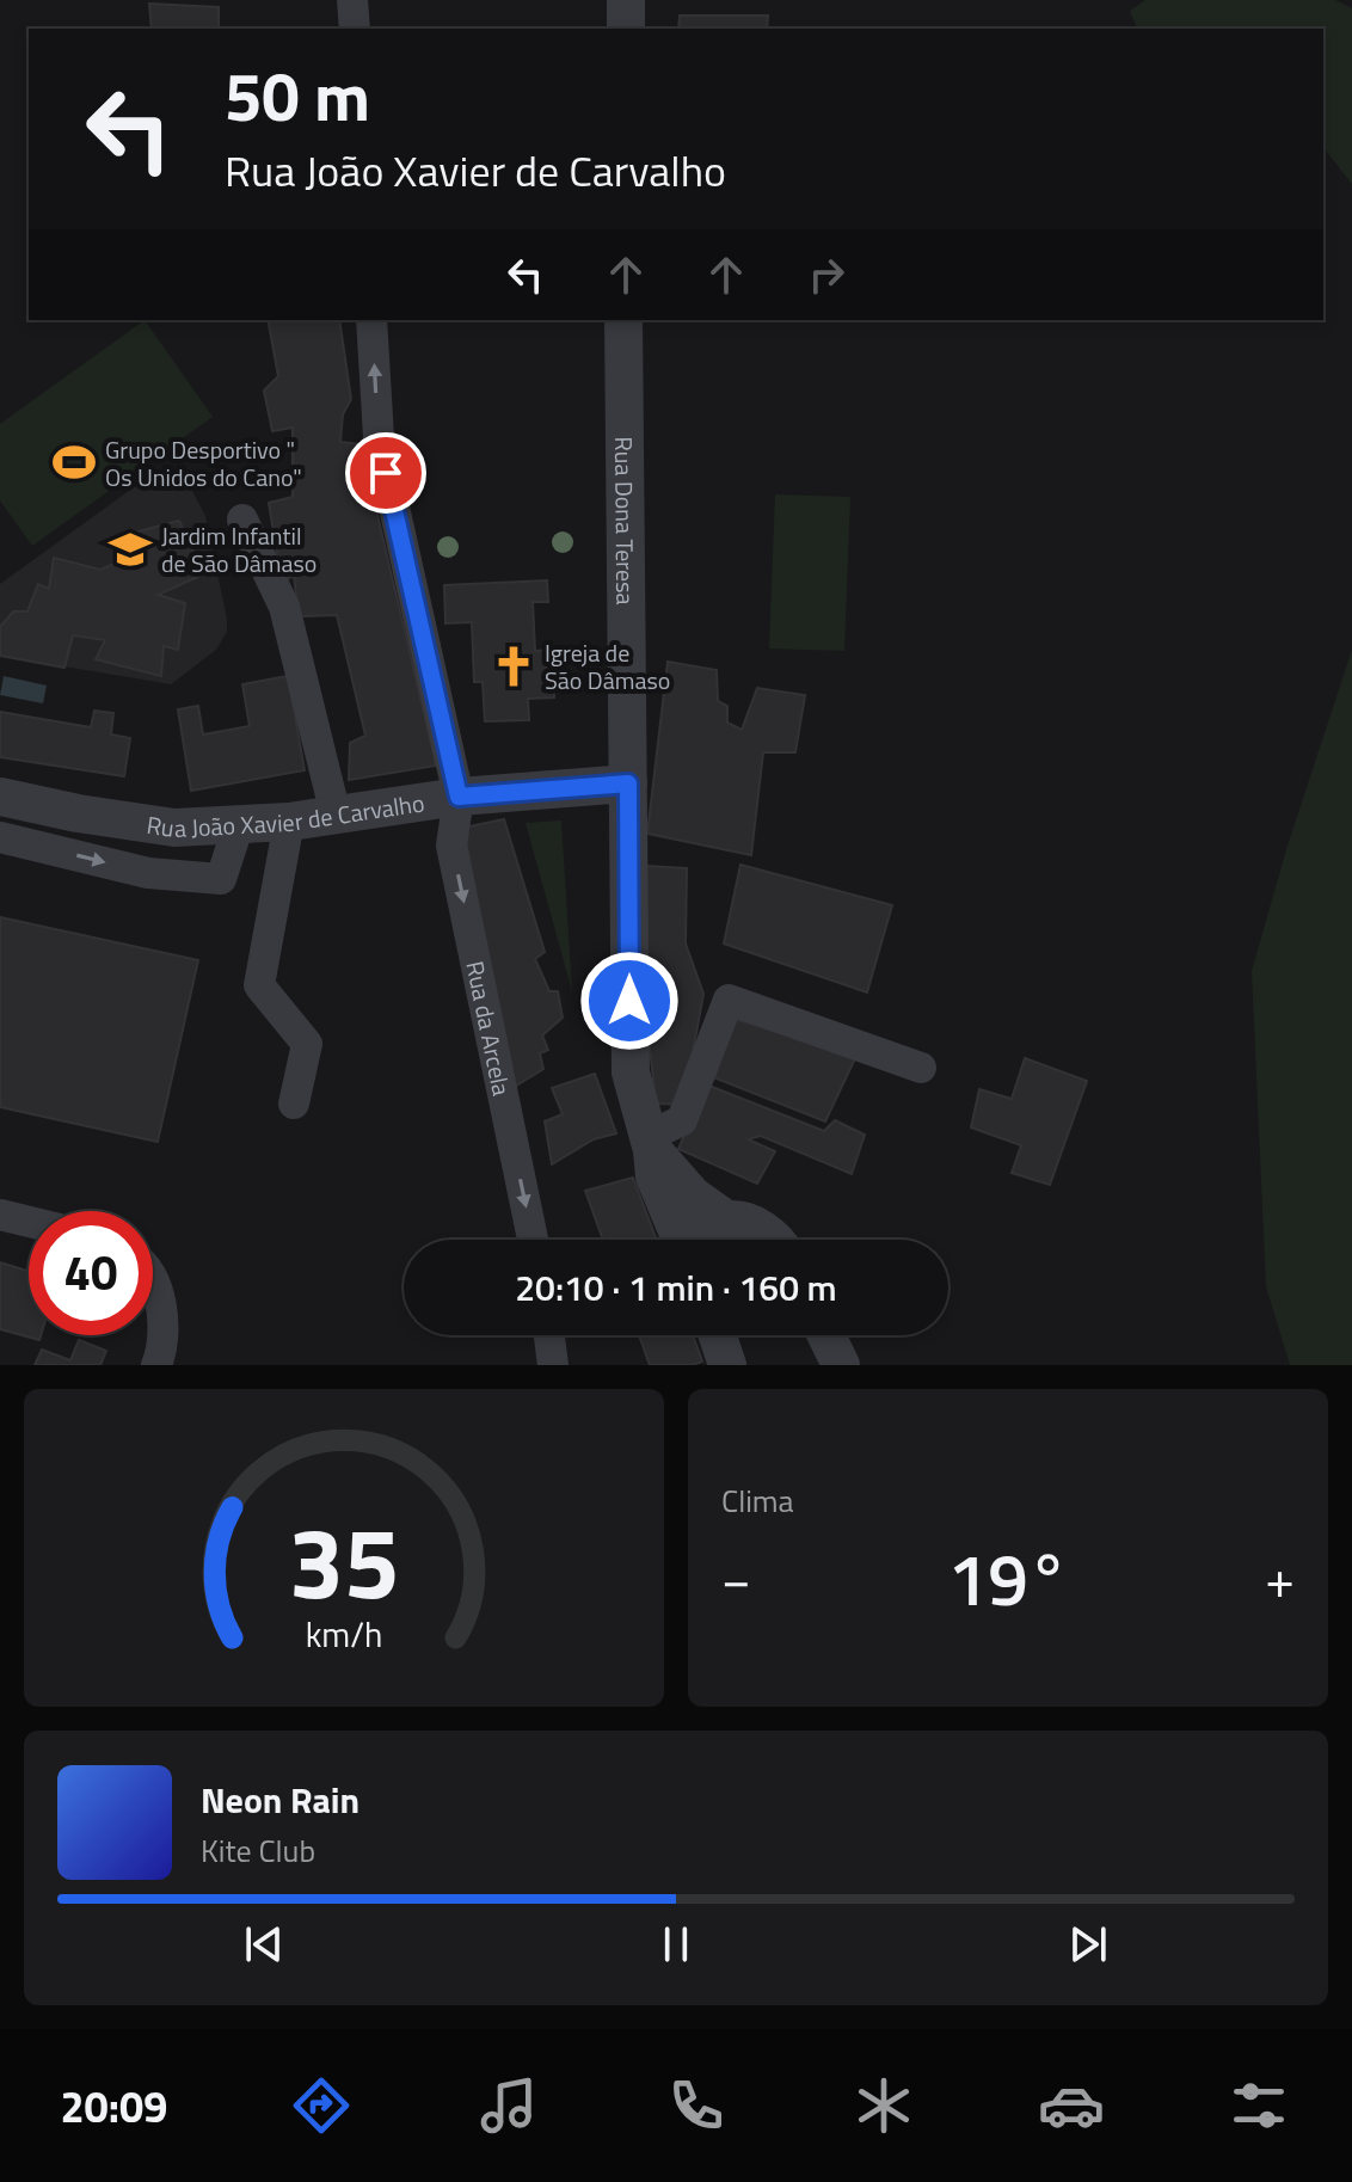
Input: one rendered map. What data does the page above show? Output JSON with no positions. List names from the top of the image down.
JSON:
{
  "streets": {
    "street": ["Rua Dona Teresa", "Rua João Xavier de Carvalho", "Rua da Arcela"]
  },
  "crossings": [
    ["Rua Dona Teresa", "Rua João Xavier de Carvalho"],
    ["Rua João Xavier de Carvalho", "Rua da Arcela"]
  ],
  "places": {
    "sports": ["Grupo Desportivo \" Os Unidos do Cano\""],
    "school or university": ["Jardim Infantil de São Dâmaso"],
    "church": ["Igreja de São Dâmaso"]
  },
  "page": {
    "turn": ["50 m", "Rua João Xavier de Carvalho"],
    "limit": "40",
    "trip": "20:10 · 1 min · 160 m",
    "tile": "Clima",
    "heat": ["−", "19°", "+"],
    "song": ["Neon Rain", "Kite Club"],
    "tabs": "20:09",
    "gauge": ["35", "km/h"]
  }
}
